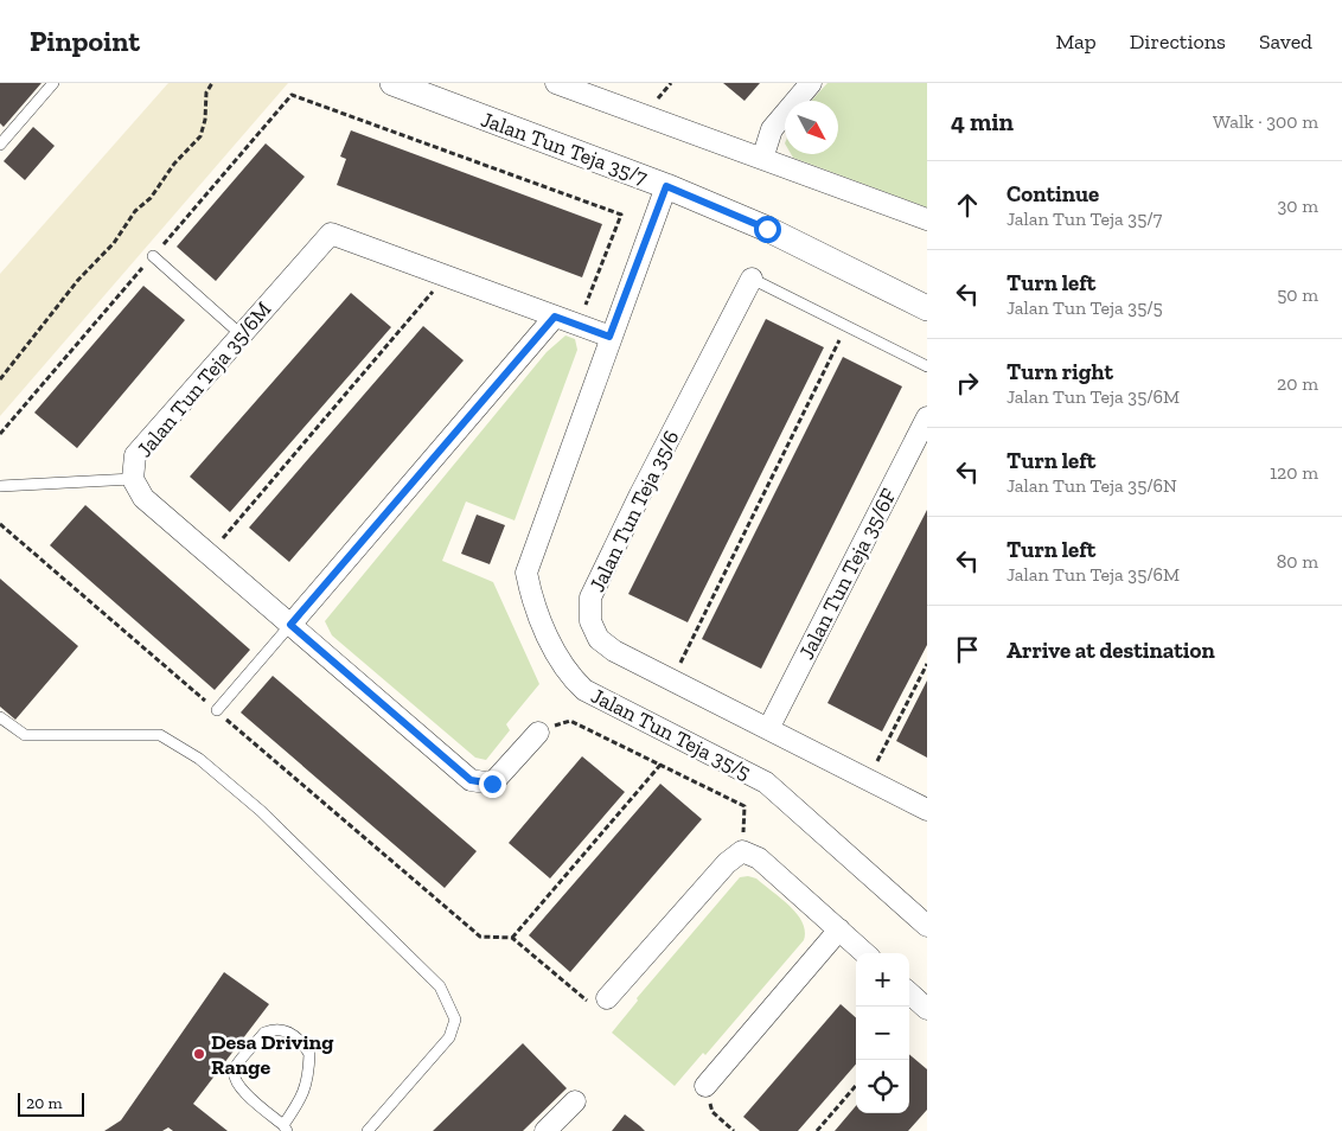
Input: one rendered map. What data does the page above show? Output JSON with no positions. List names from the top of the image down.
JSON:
{
  "streets": {
    "street": [
      "Jalan Tun Teja 35/7",
      "Jalan Tun Teja 35/6M",
      "Jalan Tun Teja 35/6",
      "Jalan Tun Teja 35/6F",
      "Jalan Tun Teja 35/5"
    ]
  },
  "crossings": [
    ["Jalan Tun Teja 35/7", "Jalan Tun Teja 35/5"],
    ["Jalan Tun Teja 35/6M", "Jalan Tun Teja 35/5"],
    ["Jalan Tun Teja 35/6", "Jalan Tun Teja 35/6F"]
  ],
  "places": ["Desa Driving Range"],
  "scale_bar": "20 m",
  "north": "bottom right",
  "page": {
    "header": "Pinpoint",
    "nav": ["Map", "Directions", "Saved"],
    "heading": ["4 min", "Walk · 300 m"],
    "list": [
      ["Continue", "Jalan Tun Teja 35/7", "30 m"],
      ["Turn left", "Jalan Tun Teja 35/5", "50 m"],
      ["Turn right", "Jalan Tun Teja 35/6M", "20 m"],
      ["Turn left", "Jalan Tun Teja 35/6N", "120 m"],
      ["Turn left", "Jalan Tun Teja 35/6M", "80 m"],
      "Arrive at destination"
    ],
    "map_buttons": ["+", "−"],
    "scale": "20 m"
  }
}
